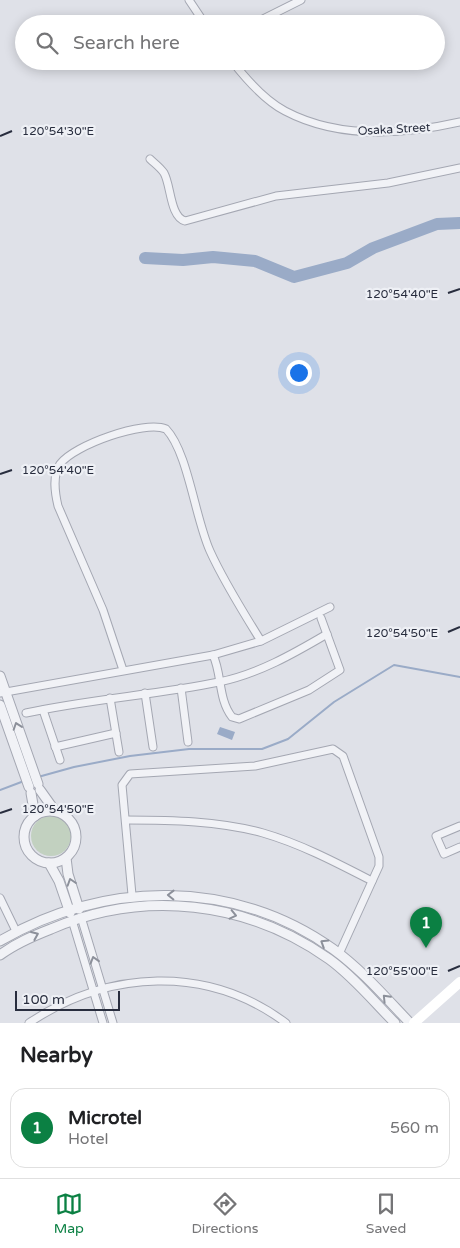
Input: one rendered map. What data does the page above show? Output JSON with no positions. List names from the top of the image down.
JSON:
{
  "streets": {
    "street": ["Osaka Street"]
  },
  "scale_bar": "100 m",
  "page": {
    "search": "Search here",
    "pins": "1",
    "scale": "100 m",
    "heading": "Nearby",
    "list": [
      {
        "mark": "1",
        "name": "Microtel",
        "note": "Hotel",
        "value": "560 m"
      }
    ],
    "nav": ["Map", "Directions", "Saved"]
  },
  "coordinates": [
    "120°54'30\"E",
    "120°54'40\"E",
    "120°54'50\"E",
    "120°55'00\"E"
  ]
}
